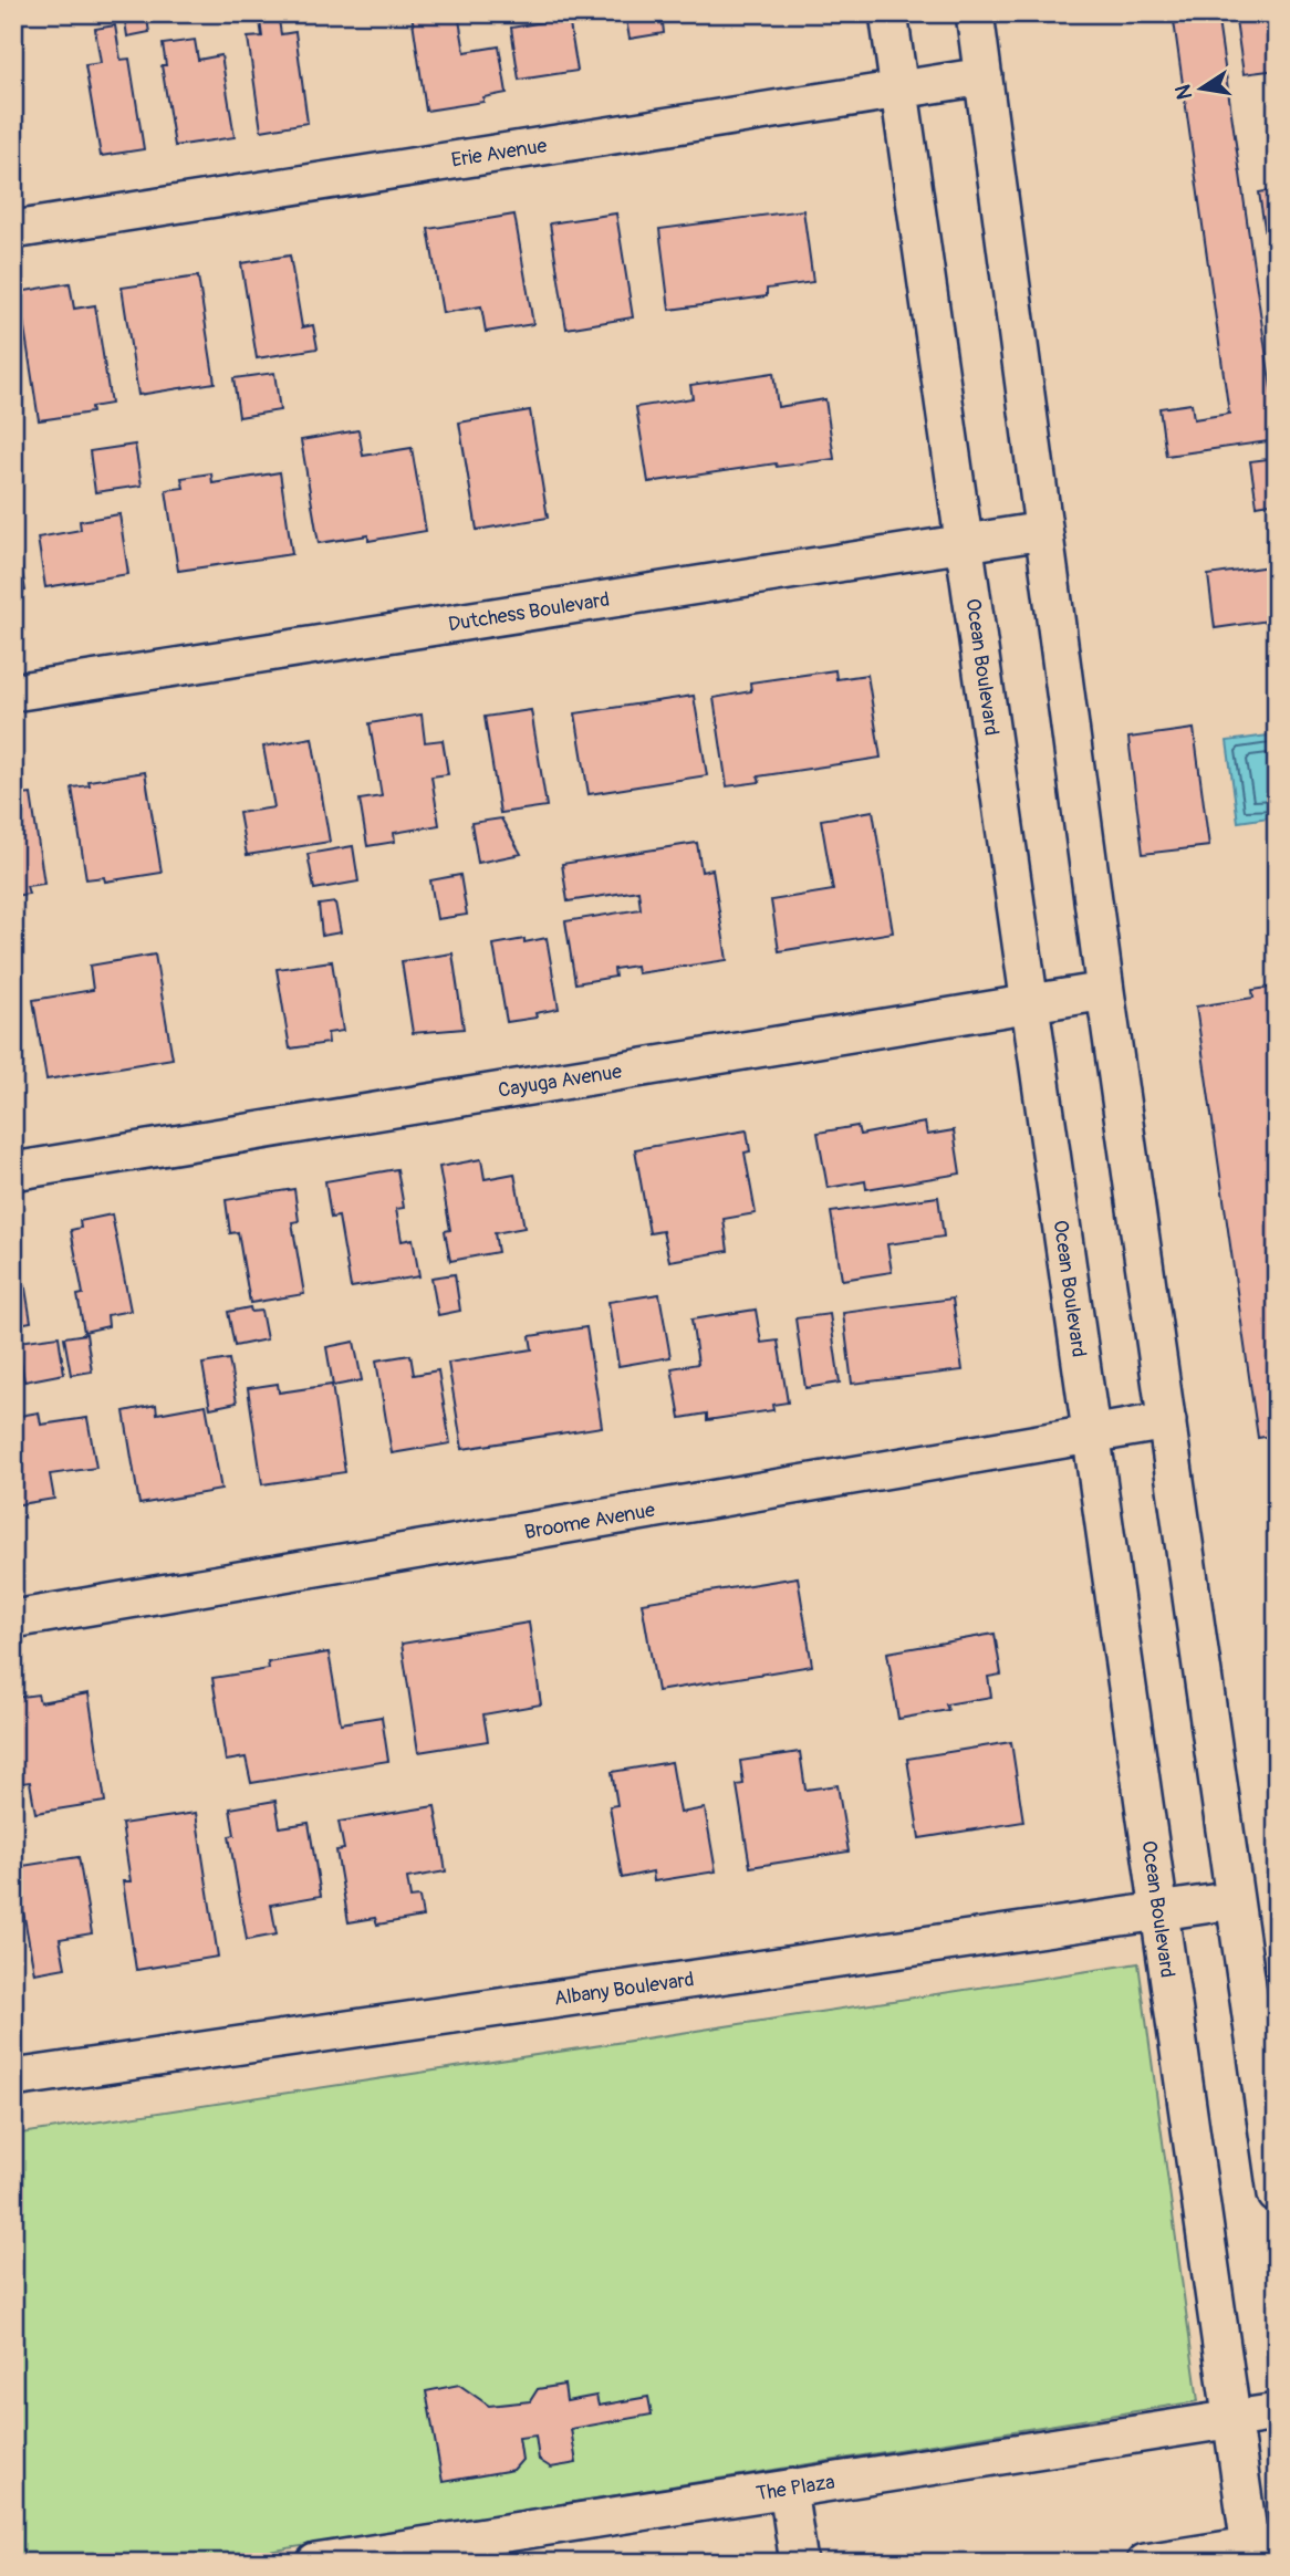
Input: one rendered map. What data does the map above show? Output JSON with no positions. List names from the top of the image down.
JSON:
{
  "streets": {
    "street": [
      "Erie Avenue",
      "Dutchess Boulevard",
      "Ocean Boulevard",
      "Cayuga Avenue",
      "Broome Avenue",
      "Albany Boulevard",
      "The Plaza"
    ]
  },
  "crossings": [
    ["Erie Avenue", "Ocean Boulevard"],
    ["Dutchess Boulevard", "Ocean Boulevard"],
    ["Ocean Boulevard", "Cayuga Avenue"],
    ["Ocean Boulevard", "Broome Avenue"],
    ["Ocean Boulevard", "Albany Boulevard"],
    ["Ocean Boulevard", "The Plaza"]
  ],
  "north": "left"
}
